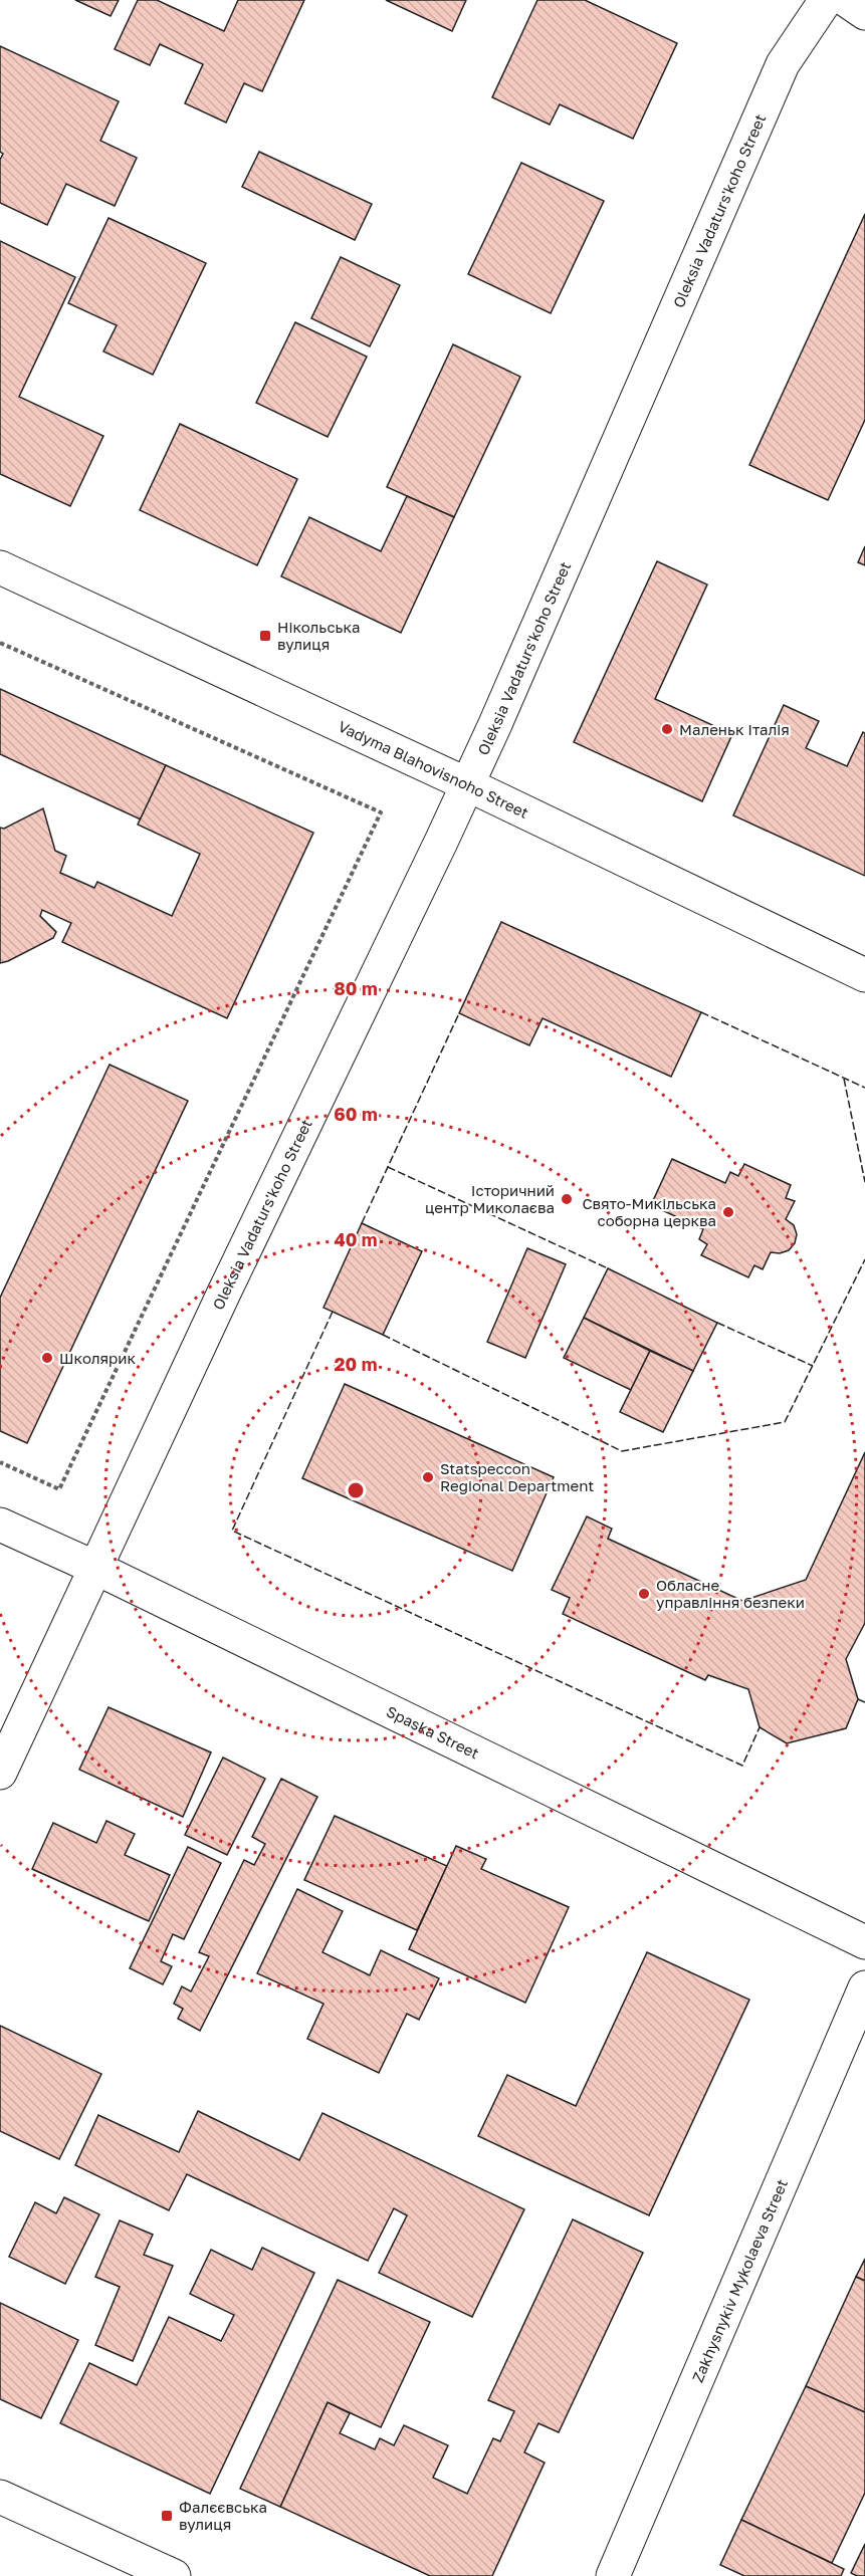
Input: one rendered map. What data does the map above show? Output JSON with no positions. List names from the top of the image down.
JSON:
{
  "streets": {
    "street": [
      "Oleksia Vadaturs'koho Street",
      "Vadyma Blahovisnoho Street",
      "Spaska Street",
      "Zakhysnykiv Mykolaeva Street"
    ]
  },
  "crossings": [
    ["Oleksia Vadaturs'koho Street", "Vadyma Blahovisnoho Street"],
    ["Oleksia Vadaturs'koho Street", "Spaska Street"]
  ],
  "places": {
    "transit": ["Нікольська вулиця", "Фалєєвська вулиця"],
    "other": [
      "Маленьк Італія",
      "Історичний центр Миколаєва",
      "Свято-Микільська соборна церква",
      "Школярик",
      "Statspeccon Regional Department",
      "Обласне управління безпеки"
    ]
  },
  "rings": [
    "80 m",
    "60 m",
    "40 m",
    "20 m"
  ]
}
